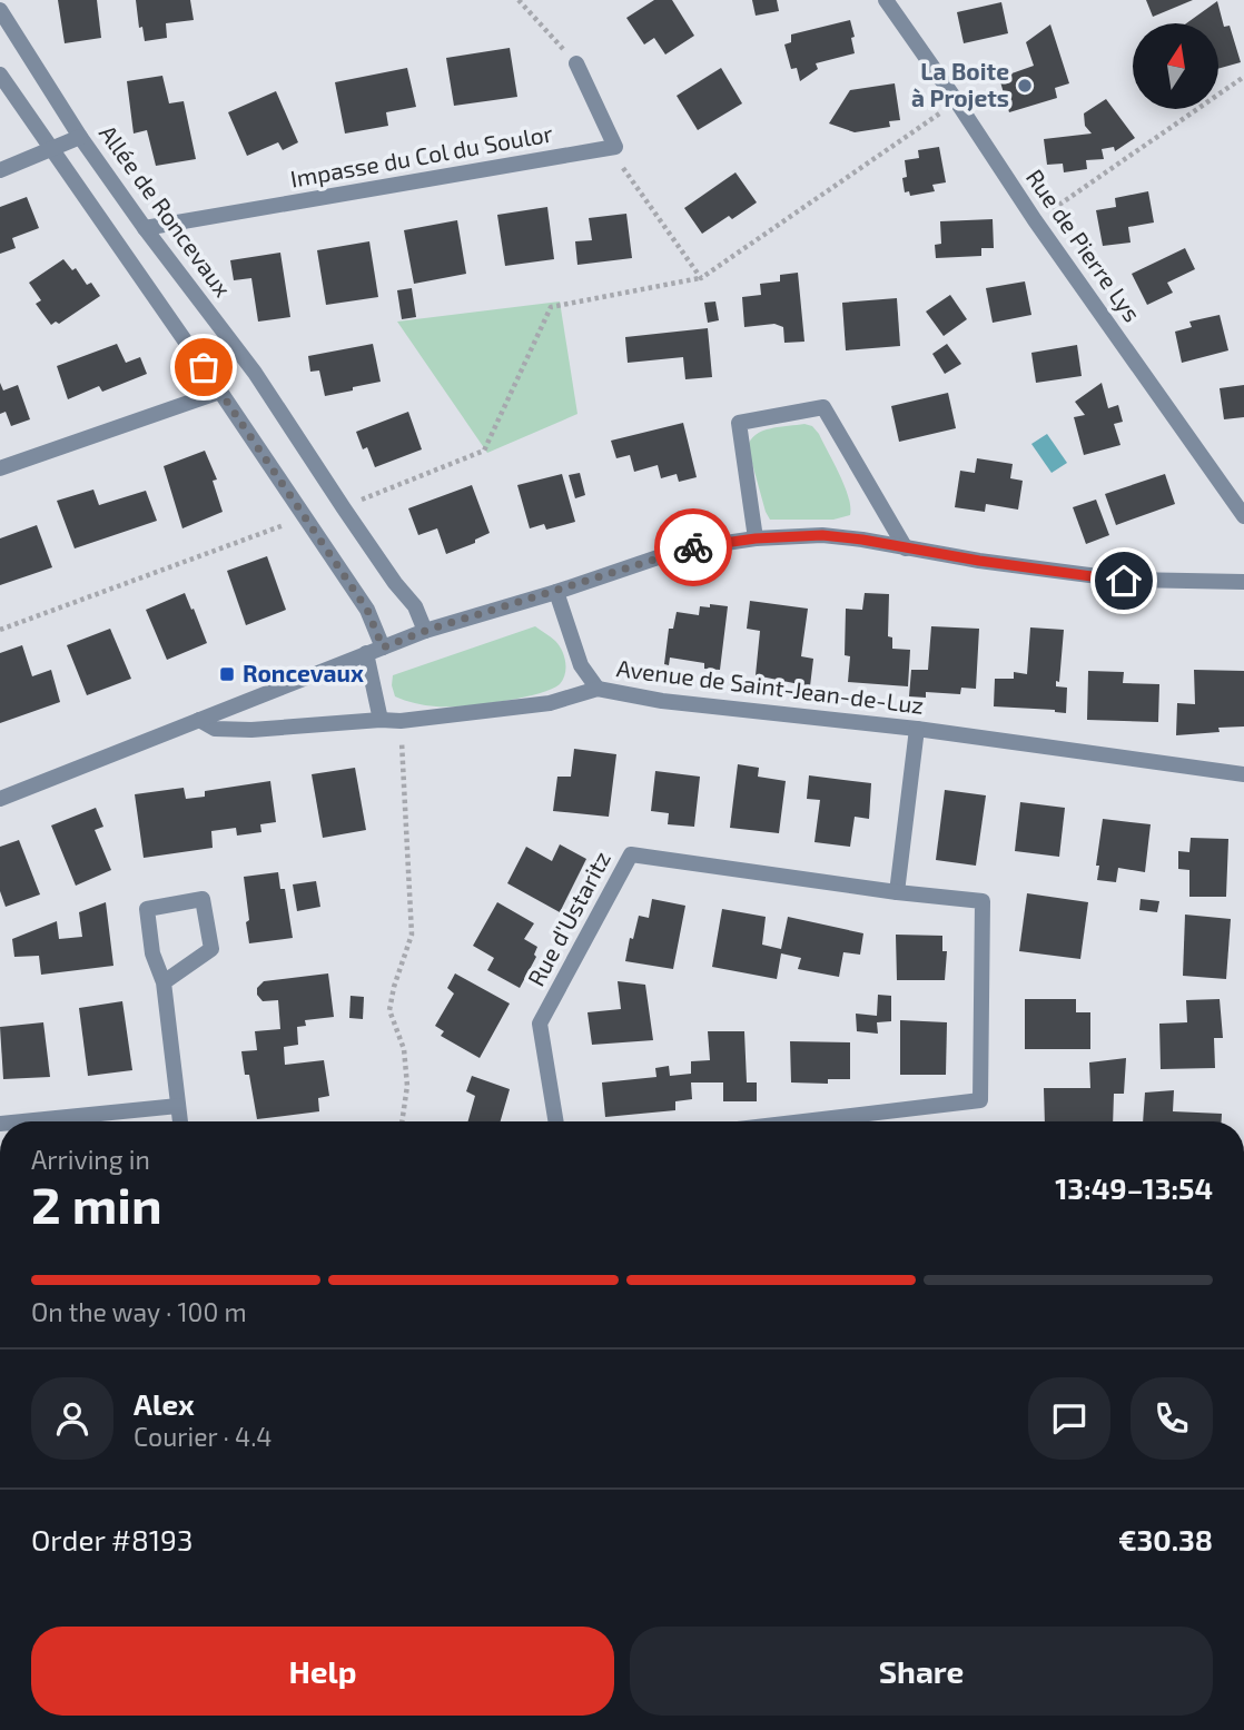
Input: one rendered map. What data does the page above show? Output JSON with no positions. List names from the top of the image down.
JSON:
{
  "streets": {
    "street": [
      "Impasse du Col du Soulor",
      "Allée de Roncevaux",
      "Rue de Pierre Lys",
      "Avenue de Saint-Jean-de-Luz",
      "Rue d'Ustaritz"
    ]
  },
  "crossings": [
    ["Impasse du Col du Soulor", "Allée de Roncevaux"]
  ],
  "places": {
    "other": ["La Boite à Projets"],
    "transit": ["Roncevaux"]
  },
  "north": "top",
  "page": {
    "heading": ["2 min", "Arriving in", "13:49–13:54"],
    "panel": [
      "Alex",
      "Courier · 4.4",
      "Order #8193",
      "€30.38"
    ],
    "bar": "On the way · 100 m",
    "buttons": ["Help", "Share"]
  }
}
